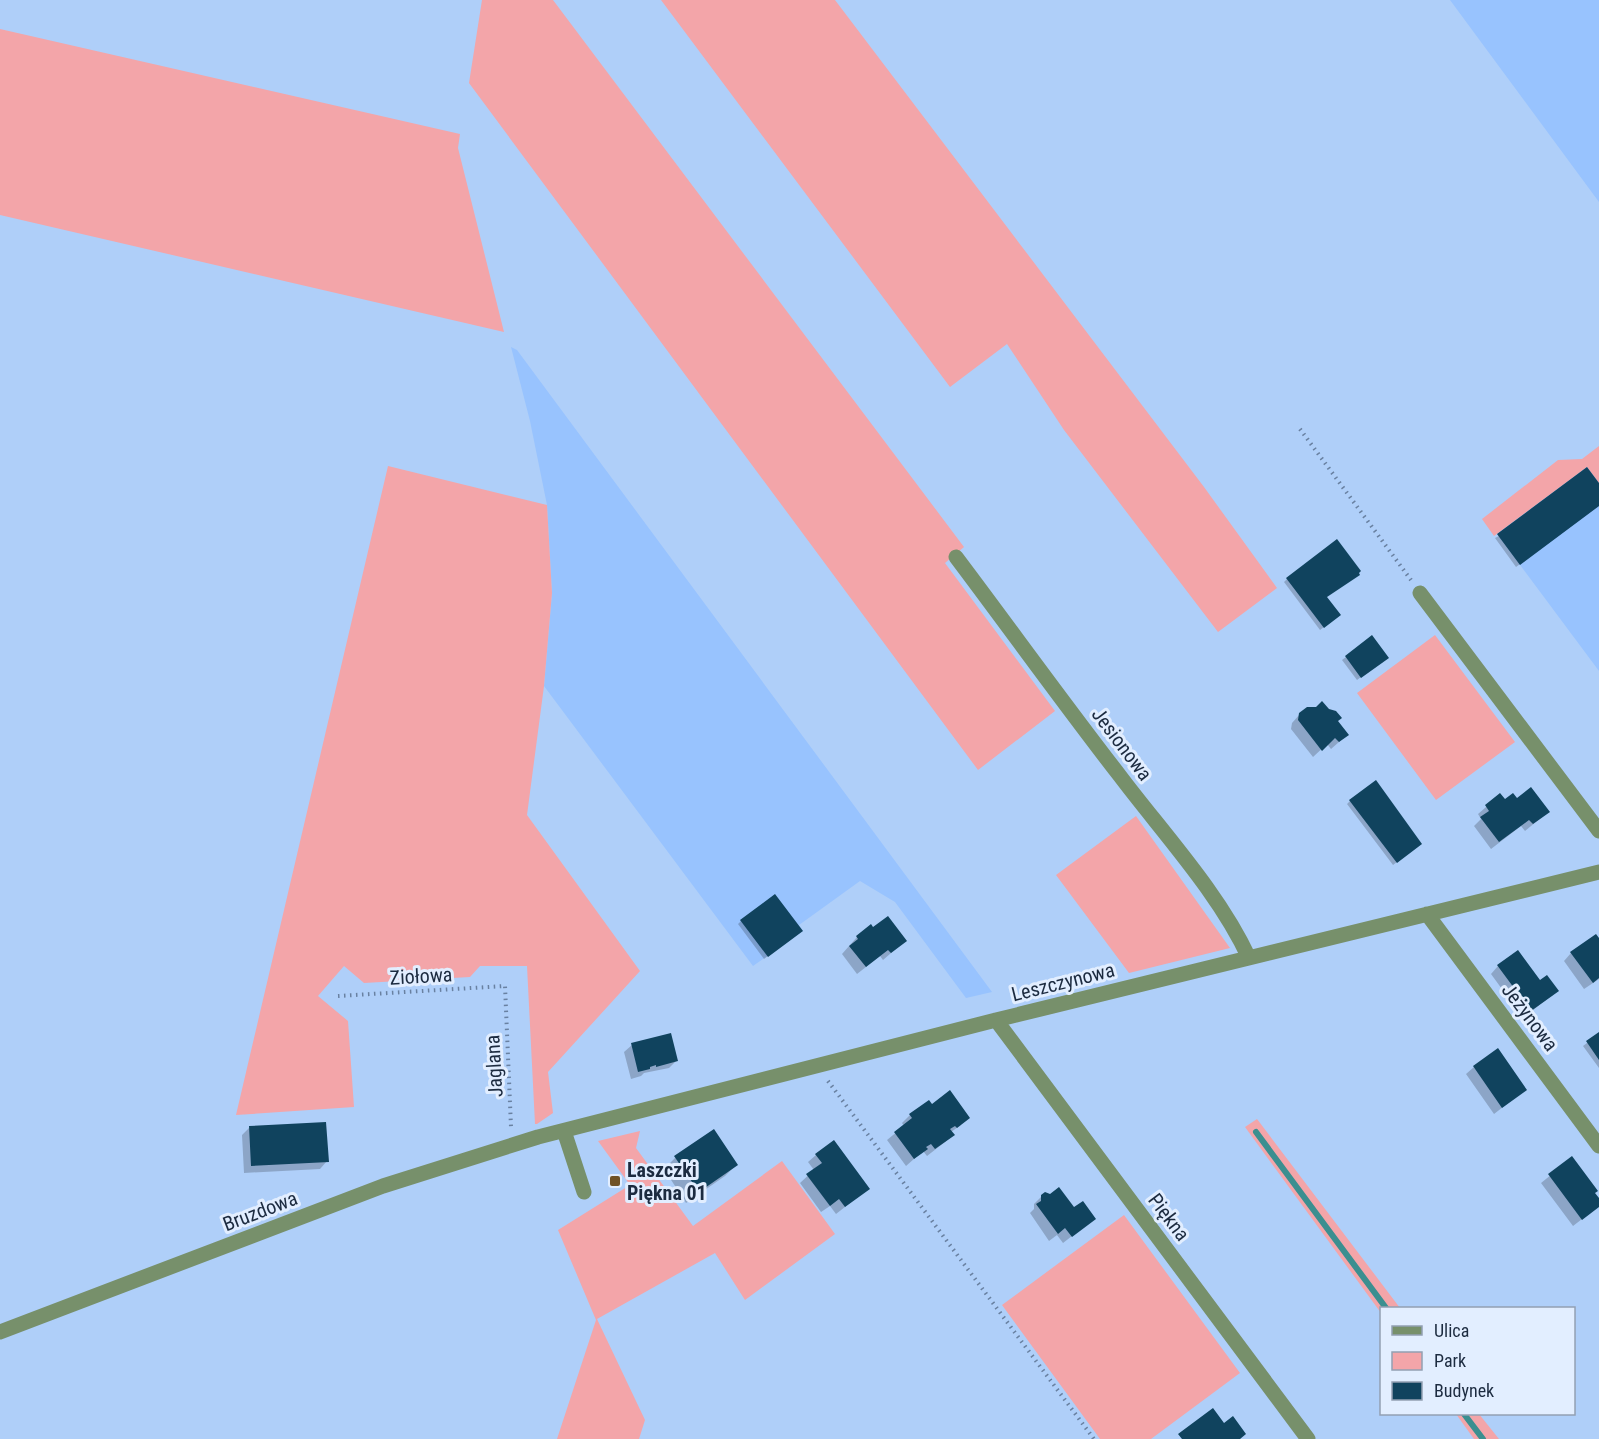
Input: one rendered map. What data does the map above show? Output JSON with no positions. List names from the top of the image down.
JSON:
{
  "streets": {
    "street": [
      "Jesionowa",
      "Leszczynowa",
      "Jeżynowa",
      "Bruzdowa",
      "Piękna"
    ],
    "path": ["Ziołowa", "Jaglana"]
  },
  "crossings": [
    ["Jesionowa", "Leszczynowa"],
    ["Ziołowa", "Jaglana"],
    ["Leszczynowa", "Jeżynowa"],
    ["Leszczynowa", "Bruzdowa"],
    ["Leszczynowa", "Piękna"],
    ["Jaglana", "Bruzdowa"]
  ],
  "places": {
    "transit": ["Laszczki Piękna 01"]
  },
  "legend": ["Ulica", "Park", "Budynek"]
}
